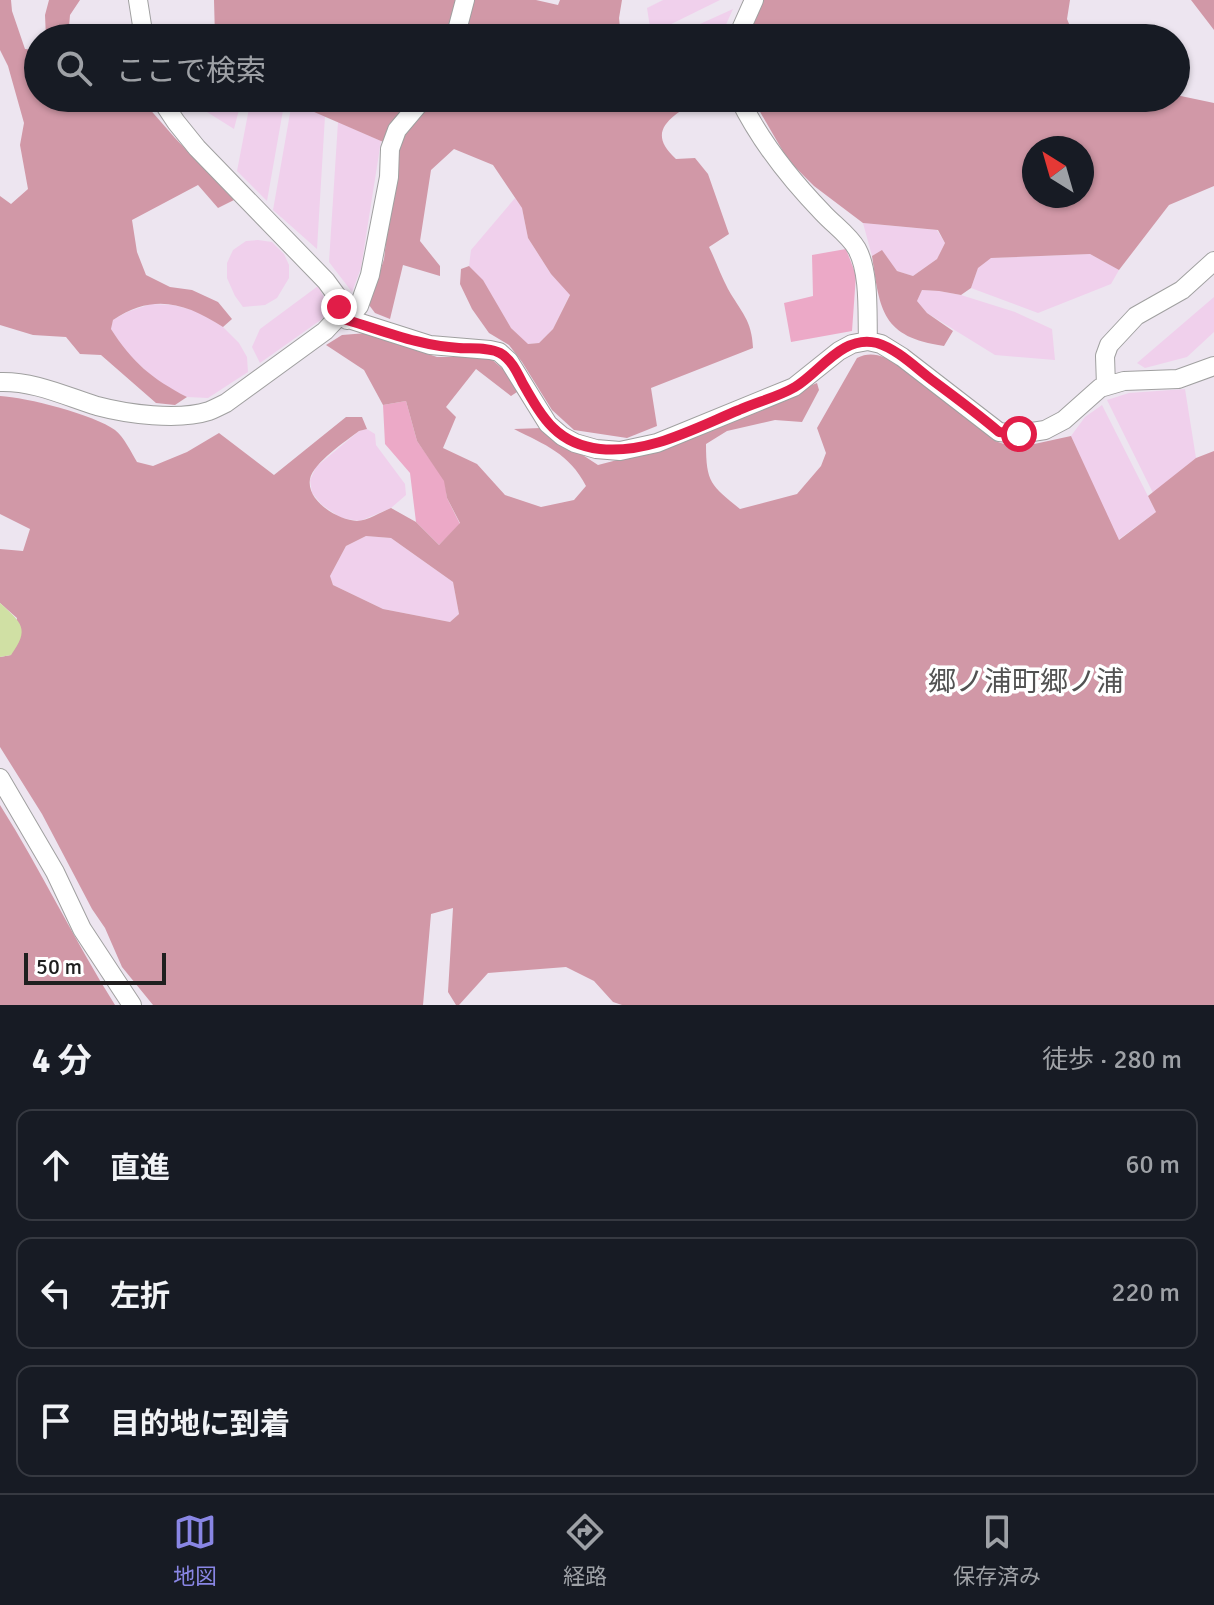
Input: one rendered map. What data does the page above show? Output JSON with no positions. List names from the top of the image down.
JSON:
{
  "districts": ["郷ノ浦町郷ノ浦"],
  "scale_bar": "50 m",
  "north": "top left",
  "page": {
    "search": "ここで検索",
    "scale": "50 m",
    "heading": ["4 分", "徒歩 · 280 m"],
    "list": [
      ["直進", "60 m"],
      ["左折", "220 m"],
      "目的地に到着"
    ],
    "nav": ["地図", "経路", "保存済み"]
  }
}
